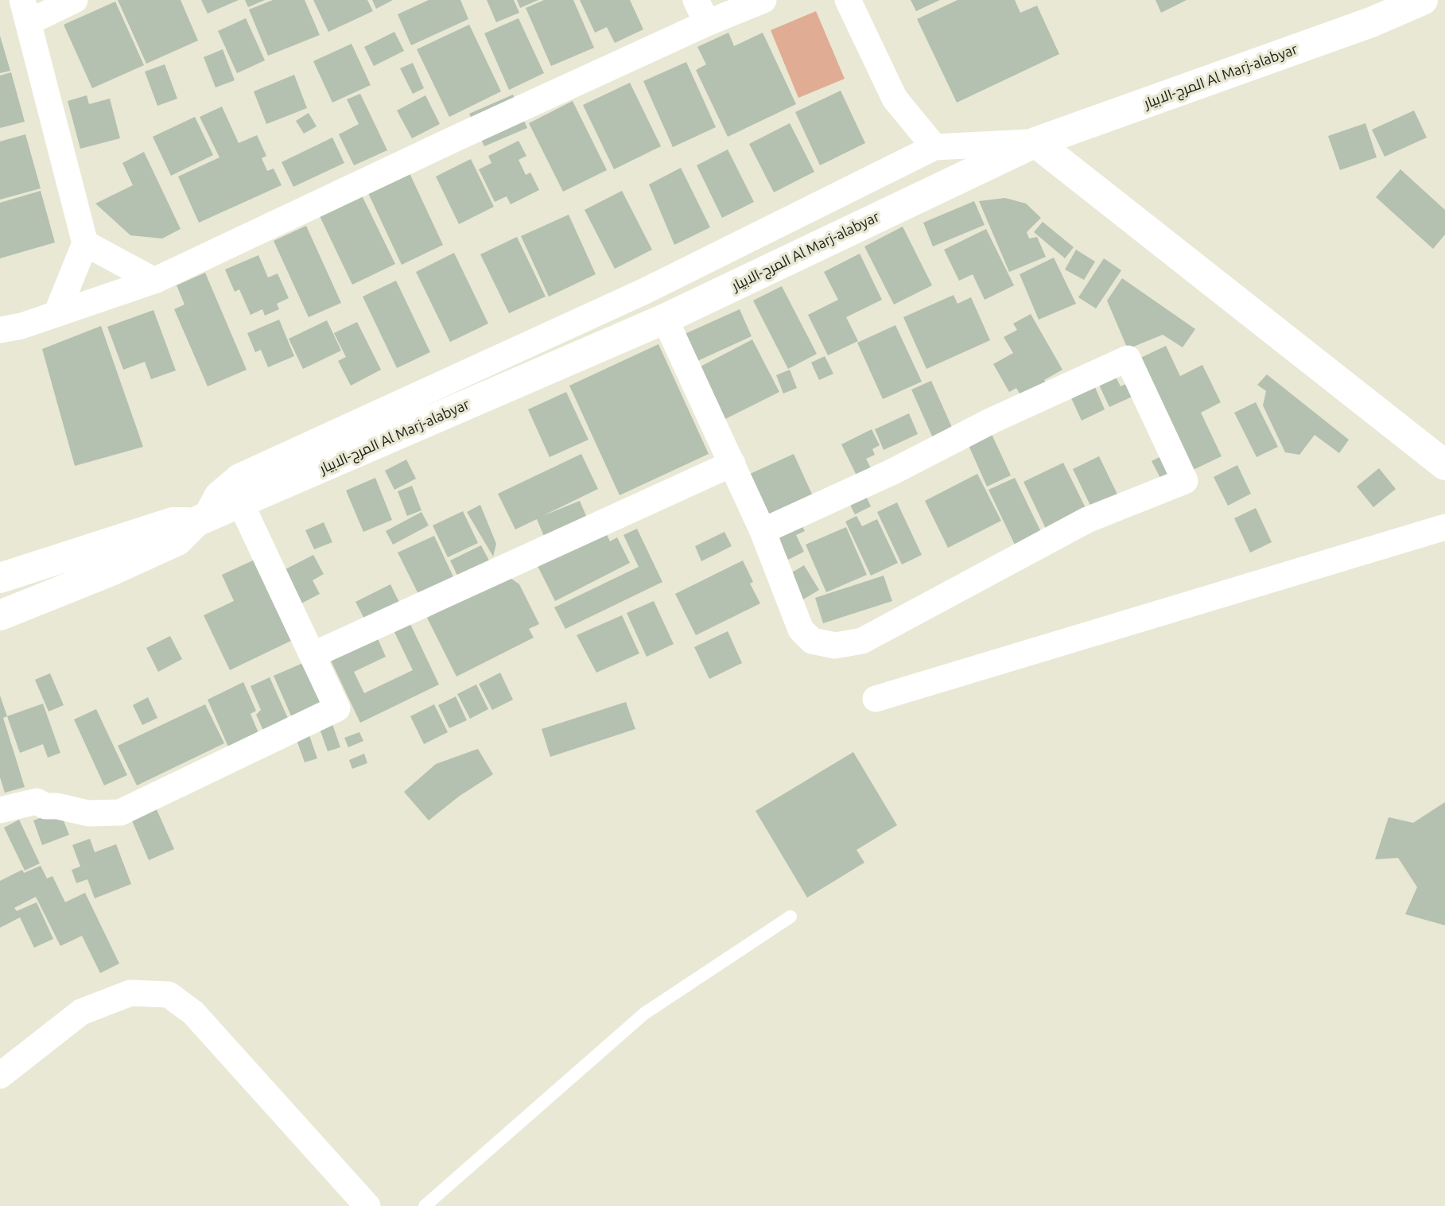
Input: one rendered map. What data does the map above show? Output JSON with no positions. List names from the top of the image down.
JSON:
{
  "streets": {
    "main road": ["المرج-الابيار Al Marj-alabyar"]
  }
}
